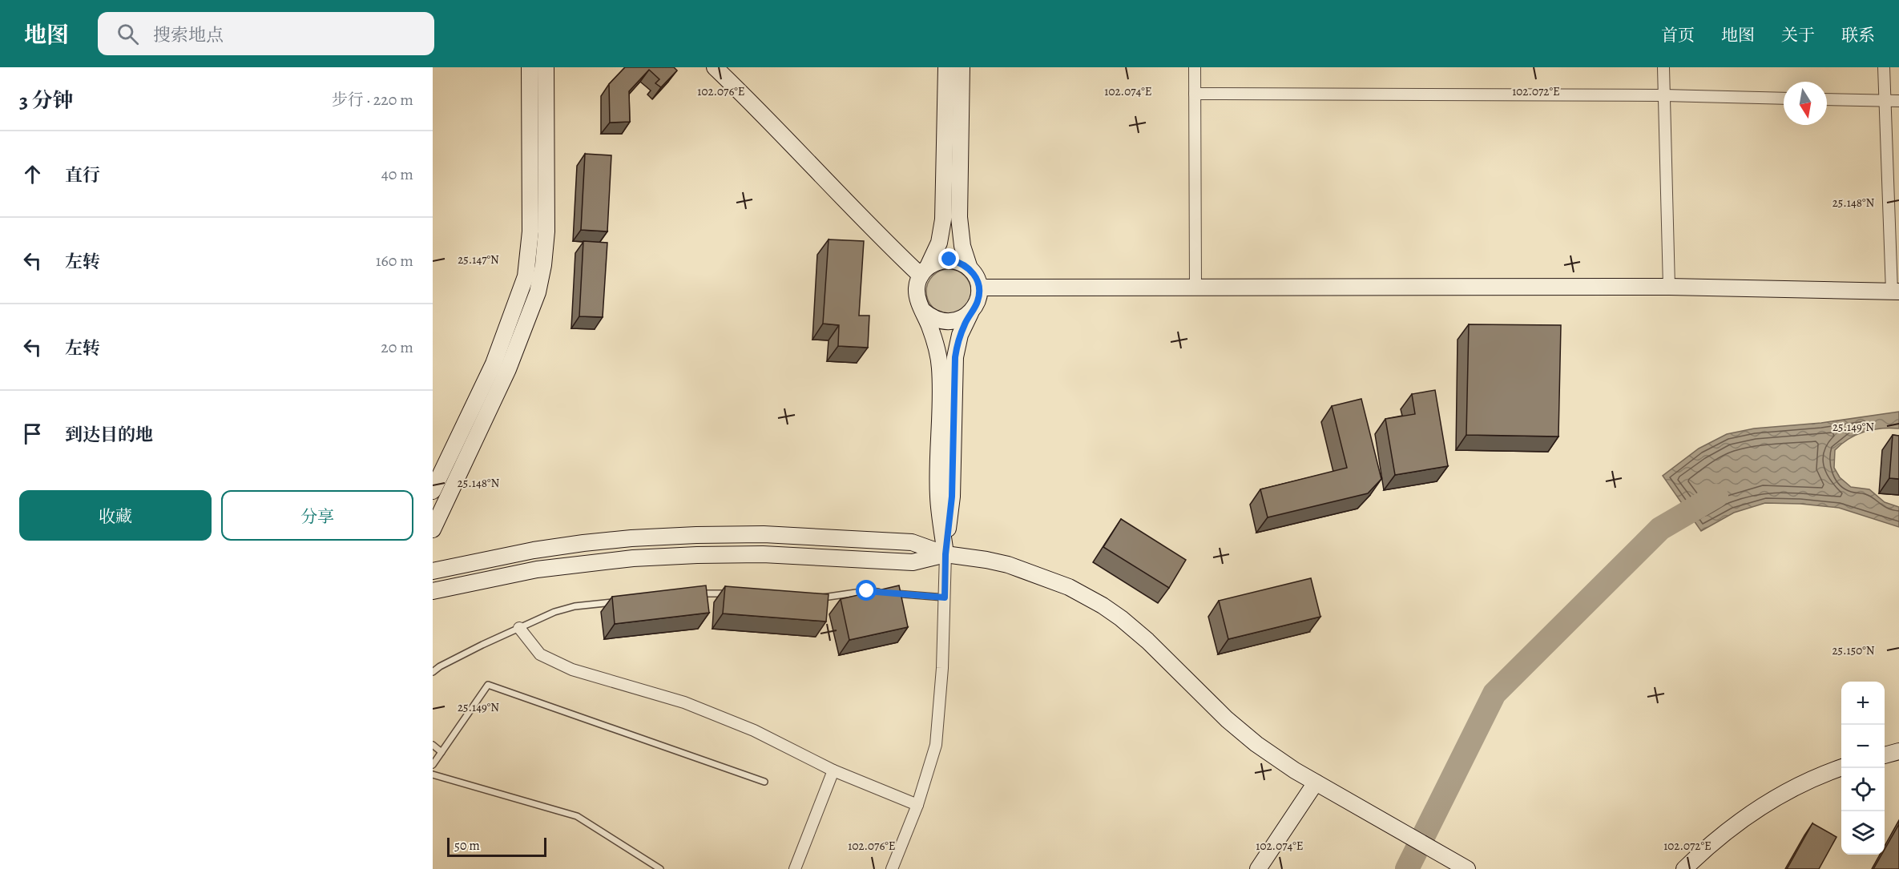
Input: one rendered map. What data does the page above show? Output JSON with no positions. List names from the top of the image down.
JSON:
{
  "scale_bar": "50 m",
  "north": "bottom",
  "page": {
    "header": "地图",
    "search": "搜索地点",
    "nav": [
      "首页",
      "地图",
      "关于",
      "联系"
    ],
    "heading": ["3 分钟", "步行 · 220 m"],
    "list": [
      ["直行", "40 m"],
      ["左转", "160 m"],
      ["左转", "20 m"],
      "到达目的地"
    ],
    "buttons": ["收藏", "分享"],
    "map_buttons": ["+", "−"],
    "scale": "50 m"
  },
  "coordinates": [
    "102.076°E",
    "102.074°E",
    "102.072°E",
    "25.148°N",
    "25.147°N",
    "25.149°N",
    "25.150°N"
  ]
}
